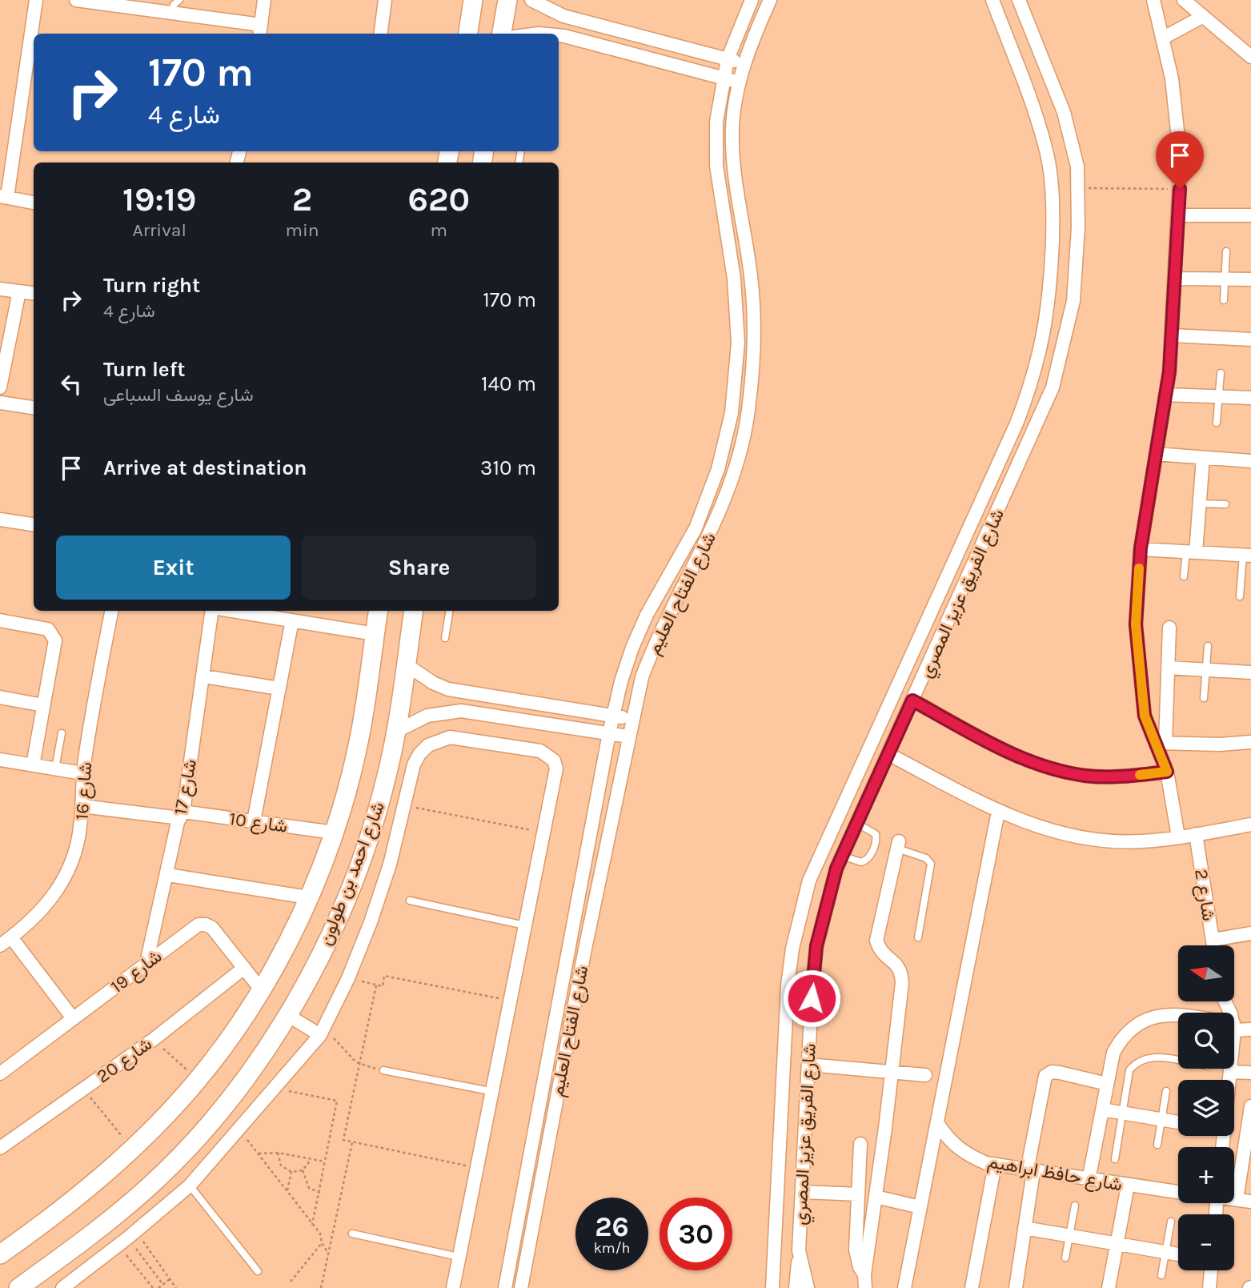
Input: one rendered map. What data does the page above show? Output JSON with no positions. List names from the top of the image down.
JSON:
{
  "streets": {
    "street": [
      "شارع الفتاح العليم",
      "شارع الفريق عزيز المصري",
      "شارع 17",
      "شارع 16",
      "شارع 10",
      "شارع احمد بن طولون",
      "شارع 2",
      "شارع 19",
      "شارع 20",
      "شارع حافظ ابراهيم"
    ]
  },
  "crossings": [
    ["شارع 17", "شارع 10"],
    ["شارع 17", "شارع 19"],
    ["شارع 16", "شارع 10"],
    ["شارع 10", "شارع احمد بن طولون"],
    ["شارع احمد بن طولون", "شارع 19"],
    ["شارع 19", "شارع 20"]
  ],
  "north": "left",
  "page": {
    "turn": ["170 m", "شارع 4"],
    "eta": [
      "19:19",
      "Arrival",
      "2",
      "min",
      "620",
      "m"
    ],
    "list": [
      {
        "name": "Turn right",
        "note": "شارع 4",
        "value": "170 m"
      },
      {
        "name": "Turn left",
        "note": "شارع يوسف السباعى",
        "value": "140 m"
      },
      {
        "name": "Arrive at destination",
        "value": "310 m"
      }
    ],
    "buttons": ["Exit", "Share"],
    "map_buttons": ["+", "−"],
    "speed": "26 km/h",
    "limit": "30"
  }
}
